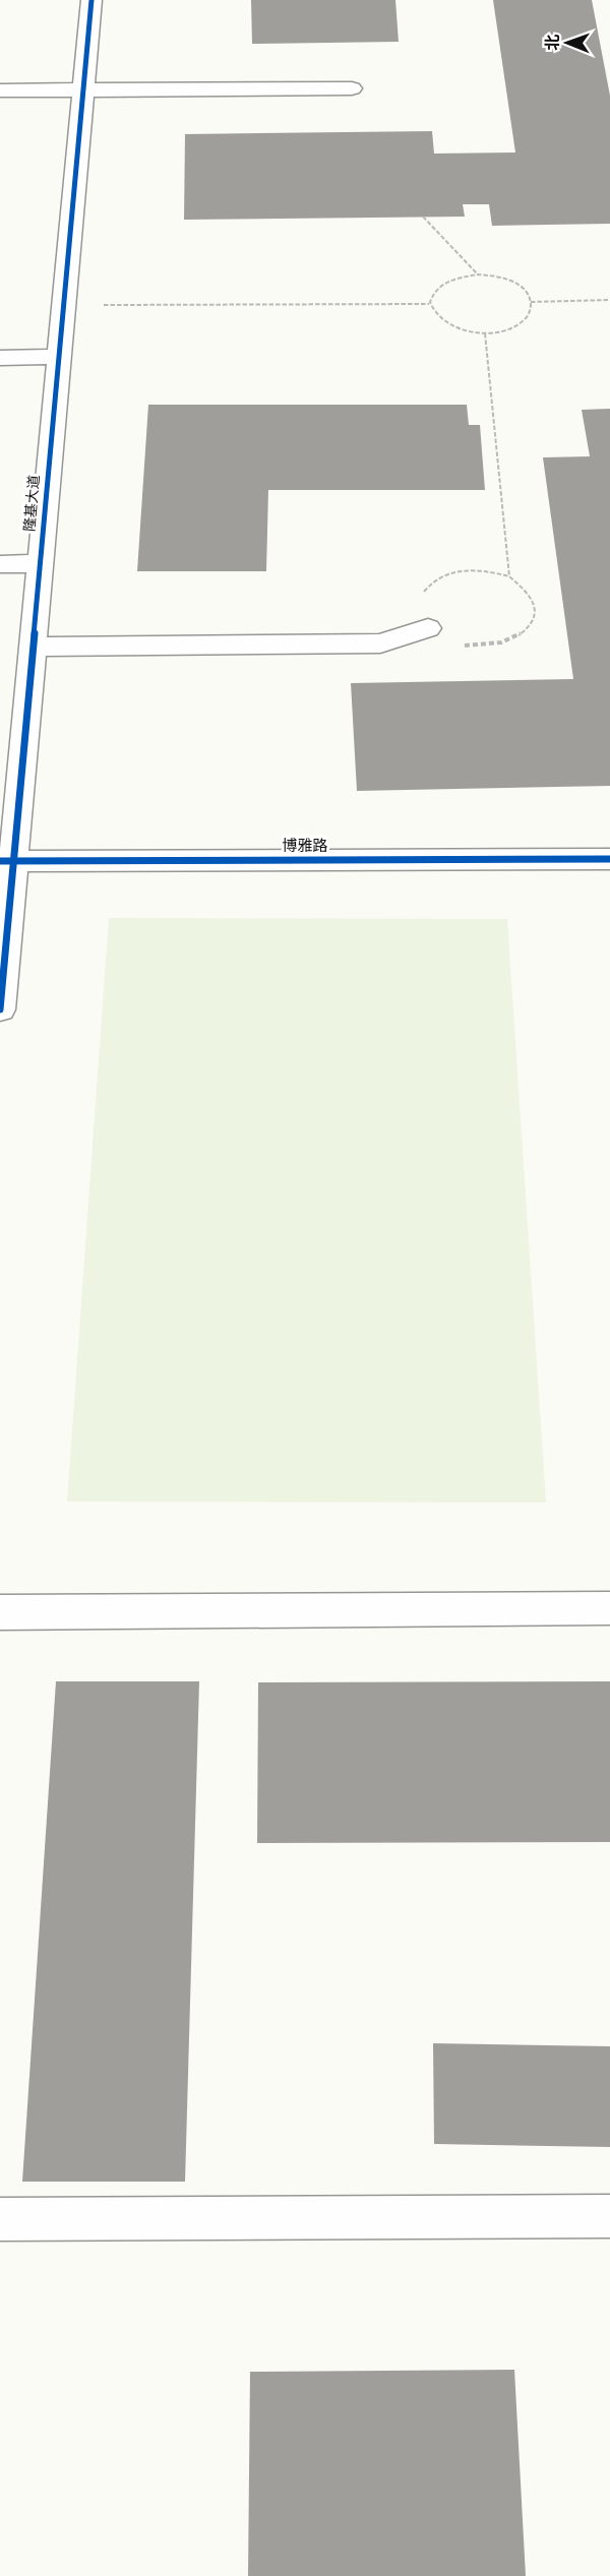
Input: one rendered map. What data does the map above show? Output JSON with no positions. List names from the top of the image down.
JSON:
{
  "streets": {
    "street": ["隆基大道", "博雅路"]
  },
  "crossings": [
    ["隆基大道", "博雅路"]
  ],
  "north": "left"
}
